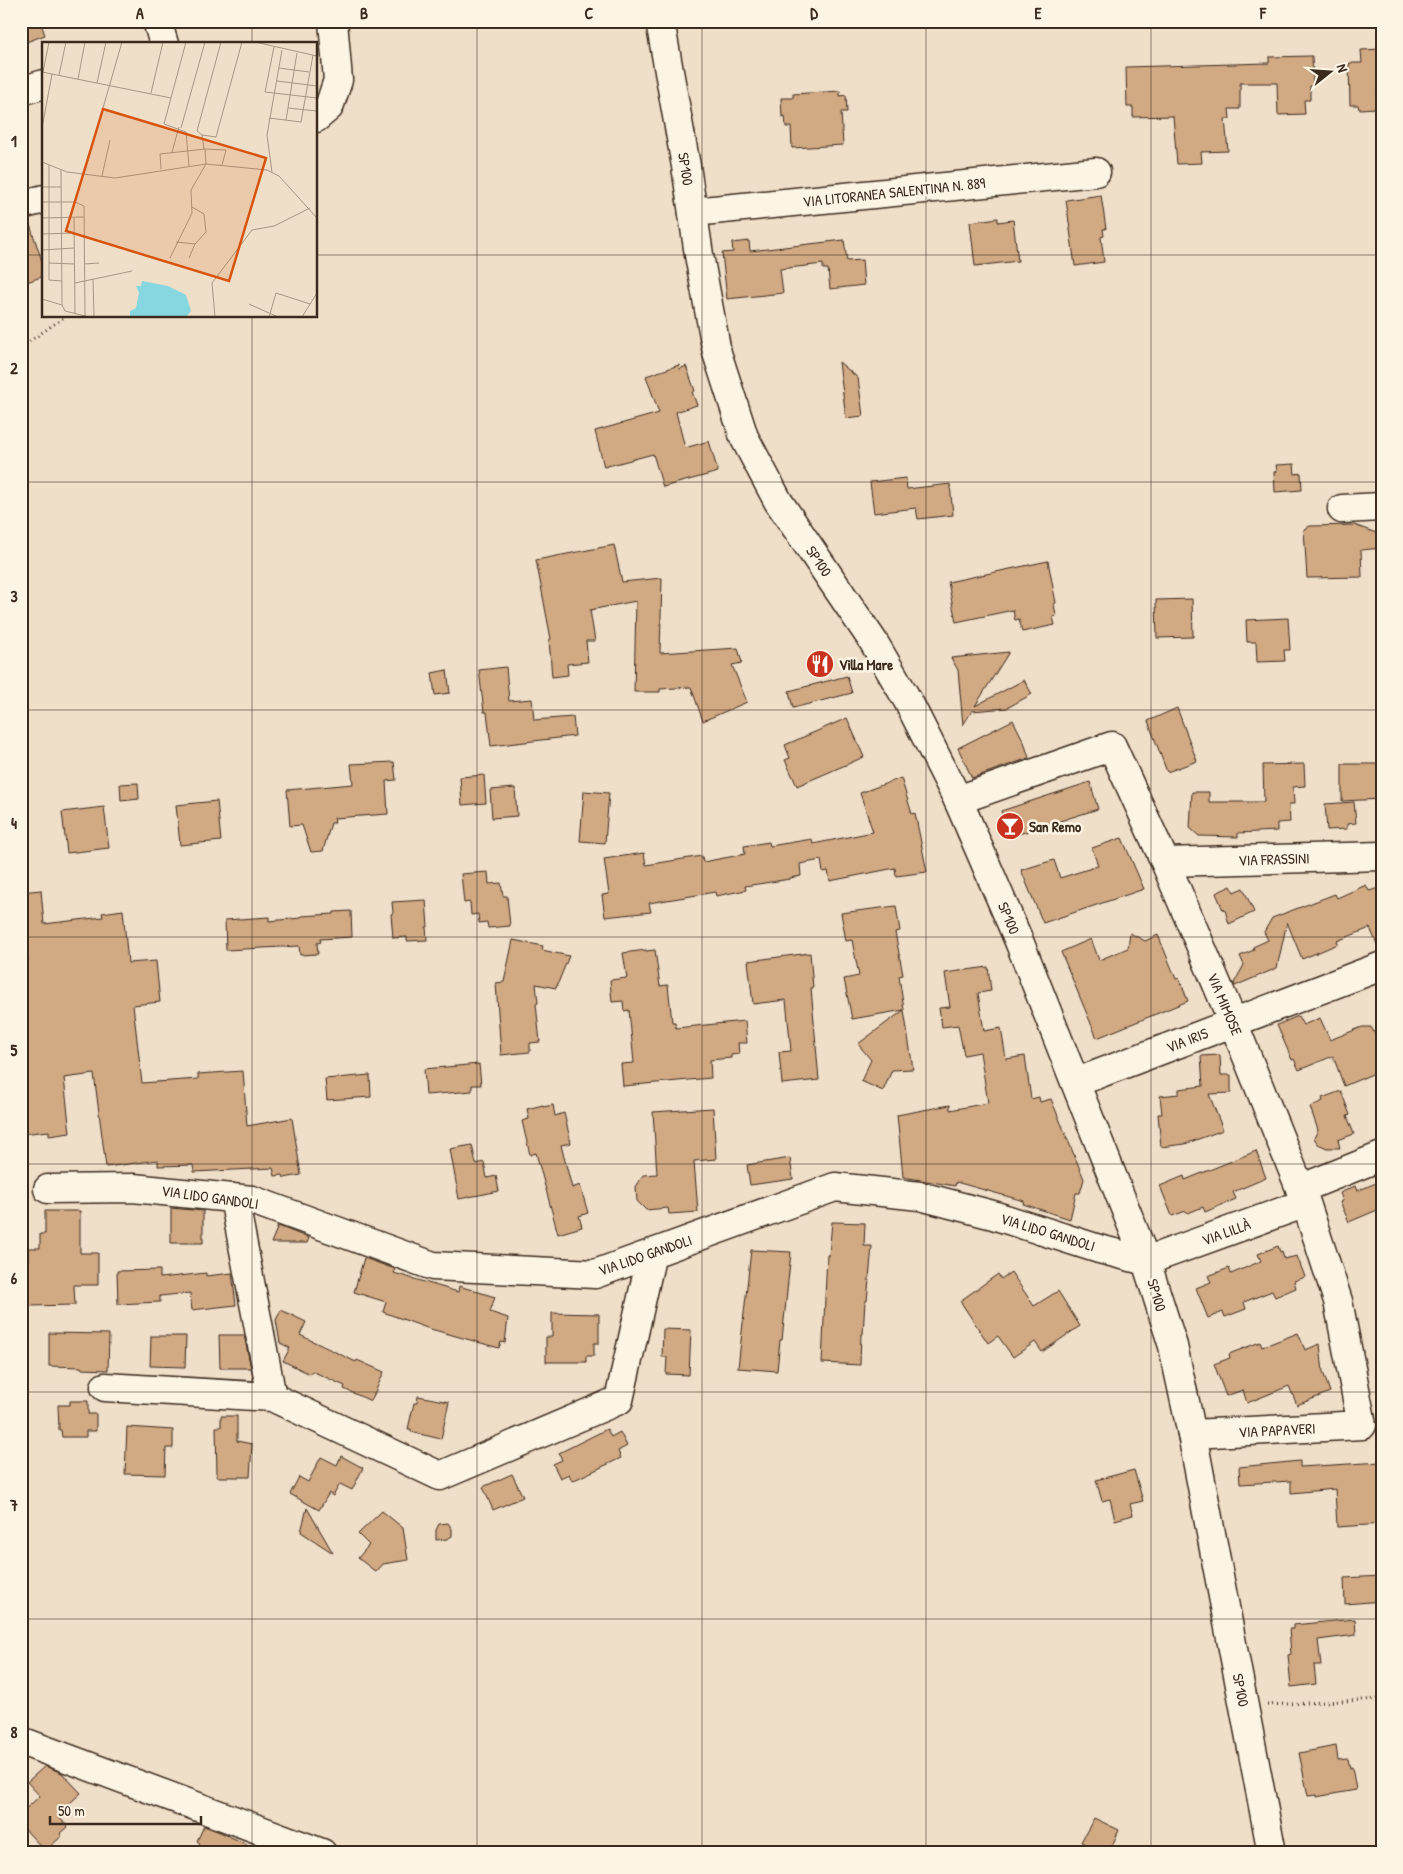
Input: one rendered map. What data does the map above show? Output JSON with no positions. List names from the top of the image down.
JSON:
{
  "streets": {
    "street": [
      "SP100",
      "VIA LITORANEA SALENTINA N. 889",
      "VIA FRASSINI",
      "VIA MIMOSE",
      "VIA IRIS",
      "VIA LIDO GANDOLI",
      "VIA LILLÀ",
      "VIA PAPAVERI"
    ]
  },
  "crossings": [
    ["SP100", "VIA LITORANEA SALENTINA N. 889"],
    ["SP100", "VIA MIMOSE"],
    ["SP100", "VIA IRIS"],
    ["SP100", "VIA LIDO GANDOLI"],
    ["SP100", "VIA LILLÀ"],
    ["SP100", "VIA PAPAVERI"],
    ["VIA FRASSINI", "VIA MIMOSE"],
    ["VIA MIMOSE", "VIA IRIS"],
    ["VIA MIMOSE", "VIA LILLÀ"],
    ["VIA MIMOSE", "VIA PAPAVERI"],
    ["VIA LIDO GANDOLI", "VIA LILLÀ"]
  ],
  "places": {
    "restaurant": ["Villa Mare"],
    "bar": ["San Remo"]
  },
  "scale_bar": "50 m",
  "north": "right",
  "grid": {
    "columns": [
      "A",
      "B",
      "C",
      "D",
      "E",
      "F"
    ],
    "rows": [
      "1",
      "2",
      "3",
      "4",
      "5",
      "6",
      "7",
      "8"
    ]
  }
}
